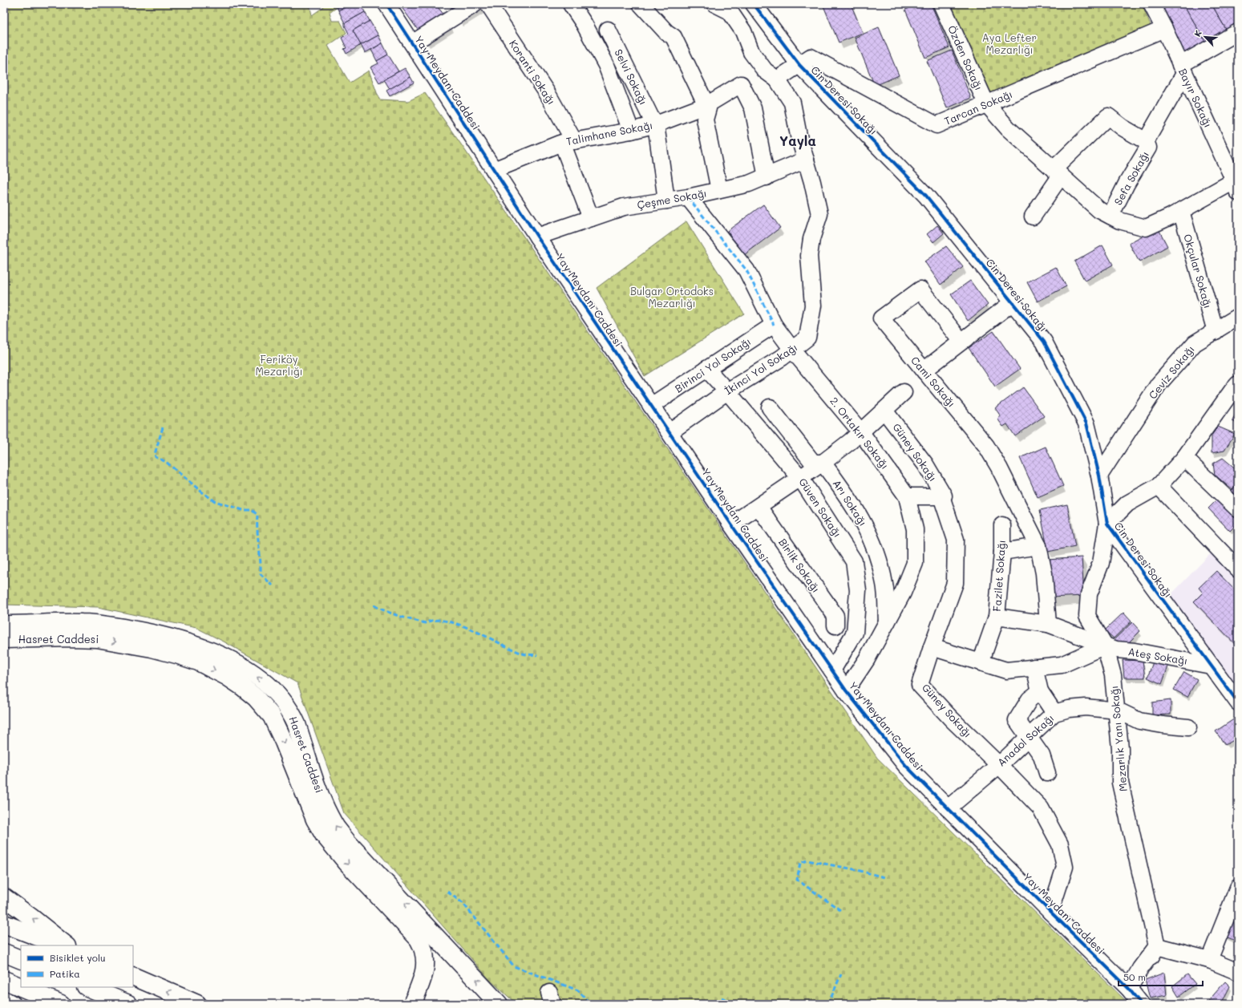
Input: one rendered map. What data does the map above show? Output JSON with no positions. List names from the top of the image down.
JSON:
{
  "streets": {
    "main road": ["Hasret Caddesi"],
    "street": [
      "Özden Sokağı",
      "Koranti Sokağı",
      "Selvi Sokağı",
      "Yay Meydanı Caddesi",
      "Bayır Sokağı",
      "Cin Deresi Sokağı",
      "Tarcan Sokağı",
      "Talimhane Sokağı",
      "Sefa Sokağı",
      "Çeşme Sokağı",
      "Okçular Sokağı",
      "Birinci Yol Sokağı",
      "İkinci Yol Sokağı",
      "Ceviz Sokağı",
      "Cami Sokağı",
      "2. Ortakır Sokağı",
      "Güney Sokağı",
      "Arı Sokağı",
      "Güven Sokağı",
      "Birlik Sokağı",
      "Fazilet Sokağı",
      "Ateş Sokağı",
      "Mezarlık Yanı Sokağı",
      "Anadol Sokağı"
    ]
  },
  "crossings": [
    ["Özden Sokağı", "Bayır Sokağı"],
    ["Özden Sokağı", "Tarcan Sokağı"],
    ["Özden Sokağı", "Sefa Sokağı"],
    ["Özden Sokağı", "Okçular Sokağı"],
    ["Koranti Sokağı", "Talimhane Sokağı"],
    ["Koranti Sokağı", "Çeşme Sokağı"],
    ["Selvi Sokağı", "Talimhane Sokağı"],
    ["Selvi Sokağı", "Çeşme Sokağı"],
    ["Yay Meydanı Caddesi", "Talimhane Sokağı"],
    ["Yay Meydanı Caddesi", "Çeşme Sokağı"],
    ["Yay Meydanı Caddesi", "Birinci Yol Sokağı"],
    ["Yay Meydanı Caddesi", "İkinci Yol Sokağı"],
    ["Yay Meydanı Caddesi", "2. Ortakır Sokağı"],
    ["Yay Meydanı Caddesi", "Güney Sokağı"],
    ["Yay Meydanı Caddesi", "Güven Sokağı"],
    ["Yay Meydanı Caddesi", "Anadol Sokağı"],
    ["Bayır Sokağı", "Tarcan Sokağı"],
    ["Bayır Sokağı", "Sefa Sokağı"],
    ["Cin Deresi Sokağı", "Tarcan Sokağı"],
    ["Cin Deresi Sokağı", "Ceviz Sokağı"],
    ["Cin Deresi Sokağı", "Ateş Sokağı"],
    ["Cin Deresi Sokağı", "Mezarlık Yanı Sokağı"],
    ["Talimhane Sokağı", "Çeşme Sokağı"],
    ["Çeşme Sokağı", "İkinci Yol Sokağı"],
    ["Çeşme Sokağı", "2. Ortakır Sokağı"],
    ["Okçular Sokağı", "Ceviz Sokağı"],
    ["Birinci Yol Sokağı", "2. Ortakır Sokağı"],
    ["Birinci Yol Sokağı", "Güven Sokağı"],
    ["İkinci Yol Sokağı", "2. Ortakır Sokağı"],
    ["İkinci Yol Sokağı", "Güven Sokağı"],
    ["2. Ortakır Sokağı", "Güney Sokağı"],
    ["2. Ortakır Sokağı", "Arı Sokağı"],
    ["Güney Sokağı", "Anadol Sokağı"],
    ["Ateş Sokağı", "Mezarlık Yanı Sokağı"],
    ["Mezarlık Yanı Sokağı", "Anadol Sokağı"]
  ],
  "districts": ["Yayla"],
  "parks": ["Aya Lefter Mezarlığı", "Bulgar Ortodoks Mezarlığı", "Feriköy Mezarlığı"],
  "legend": ["Bisiklet yolu", "Patika"],
  "scale_bar": "50 m",
  "north": "top left"
}
